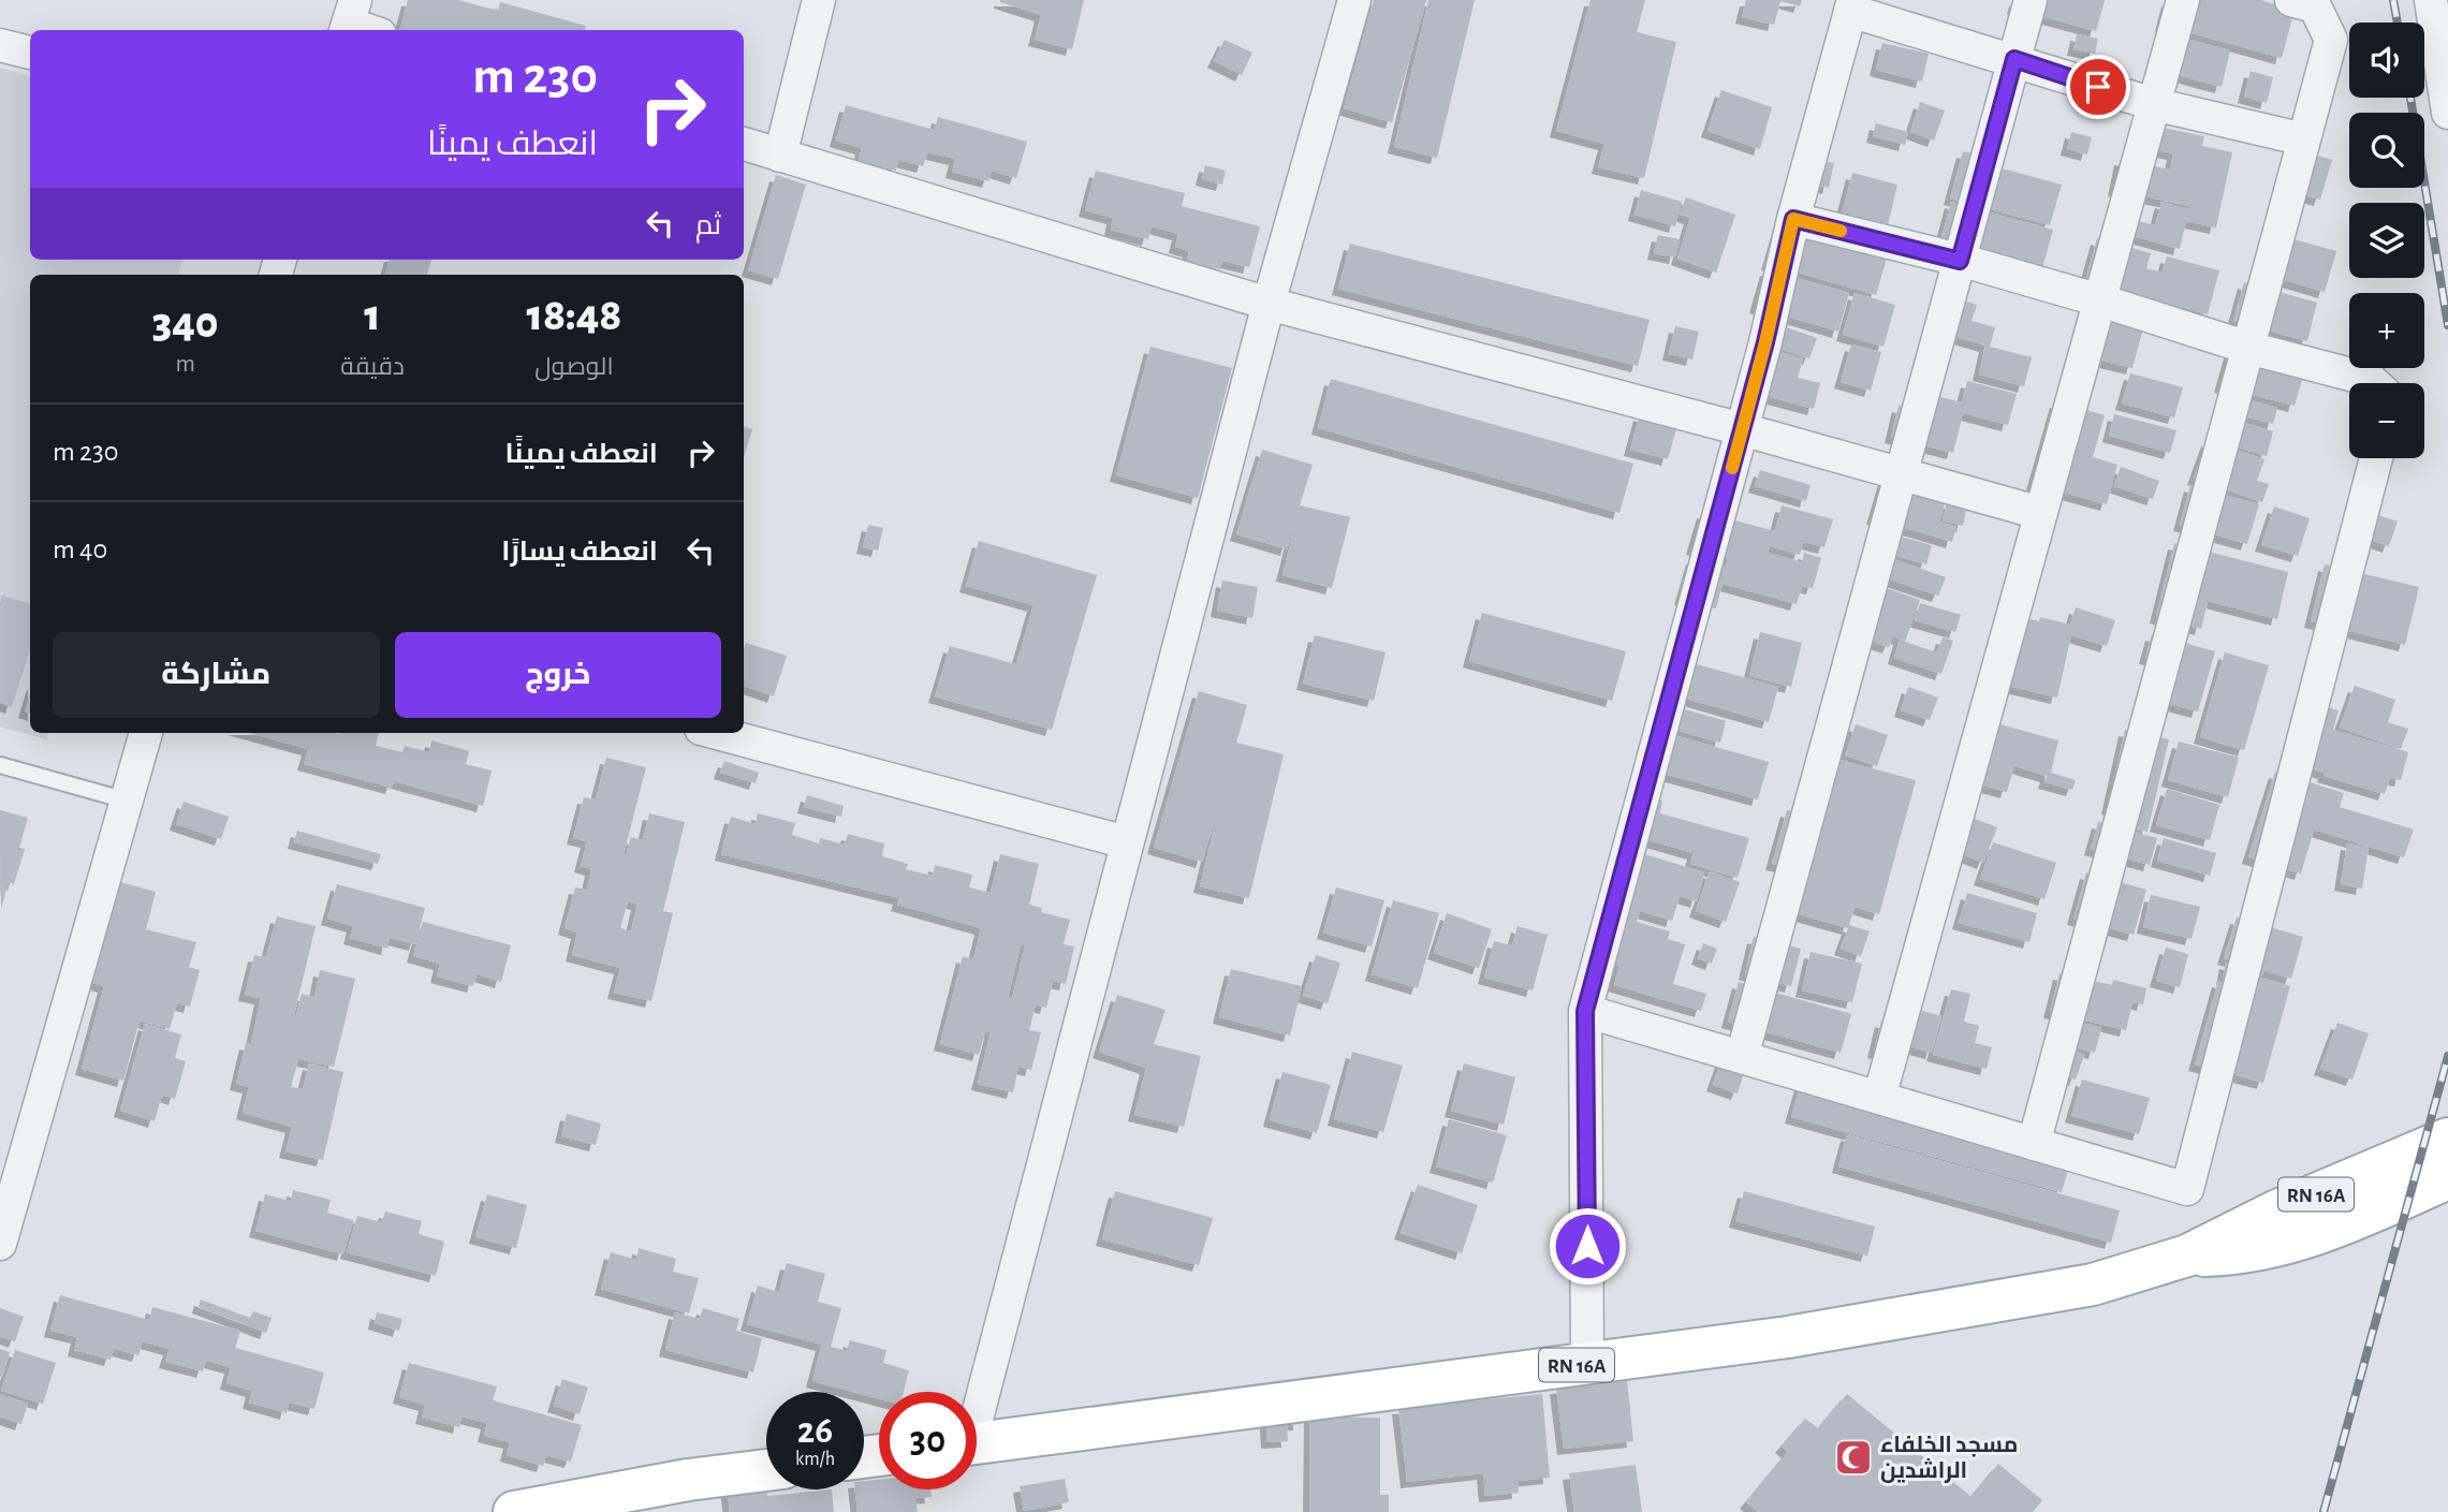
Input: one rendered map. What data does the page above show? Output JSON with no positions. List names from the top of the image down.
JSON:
{
  "streets": {
    "main road": ["RN 16A"]
  },
  "places": {
    "mosque": ["مسجد الخلفاء الراشدين"]
  },
  "page": {
    "map_buttons": ["+", "−"],
    "turn": ["230 m", "انعطف يمينًا"],
    "then": "ثم",
    "eta": [
      "18:48",
      "الوصول",
      "1",
      "دقيقة",
      "340",
      "m"
    ],
    "list": [
      {
        "name": "انعطف يمينًا",
        "value": "230 m"
      },
      {
        "name": "انعطف يسارًا",
        "value": "40 m"
      }
    ],
    "buttons": ["خروج", "مشاركة"],
    "speed": "26 km/h",
    "limit": "30"
  }
}
